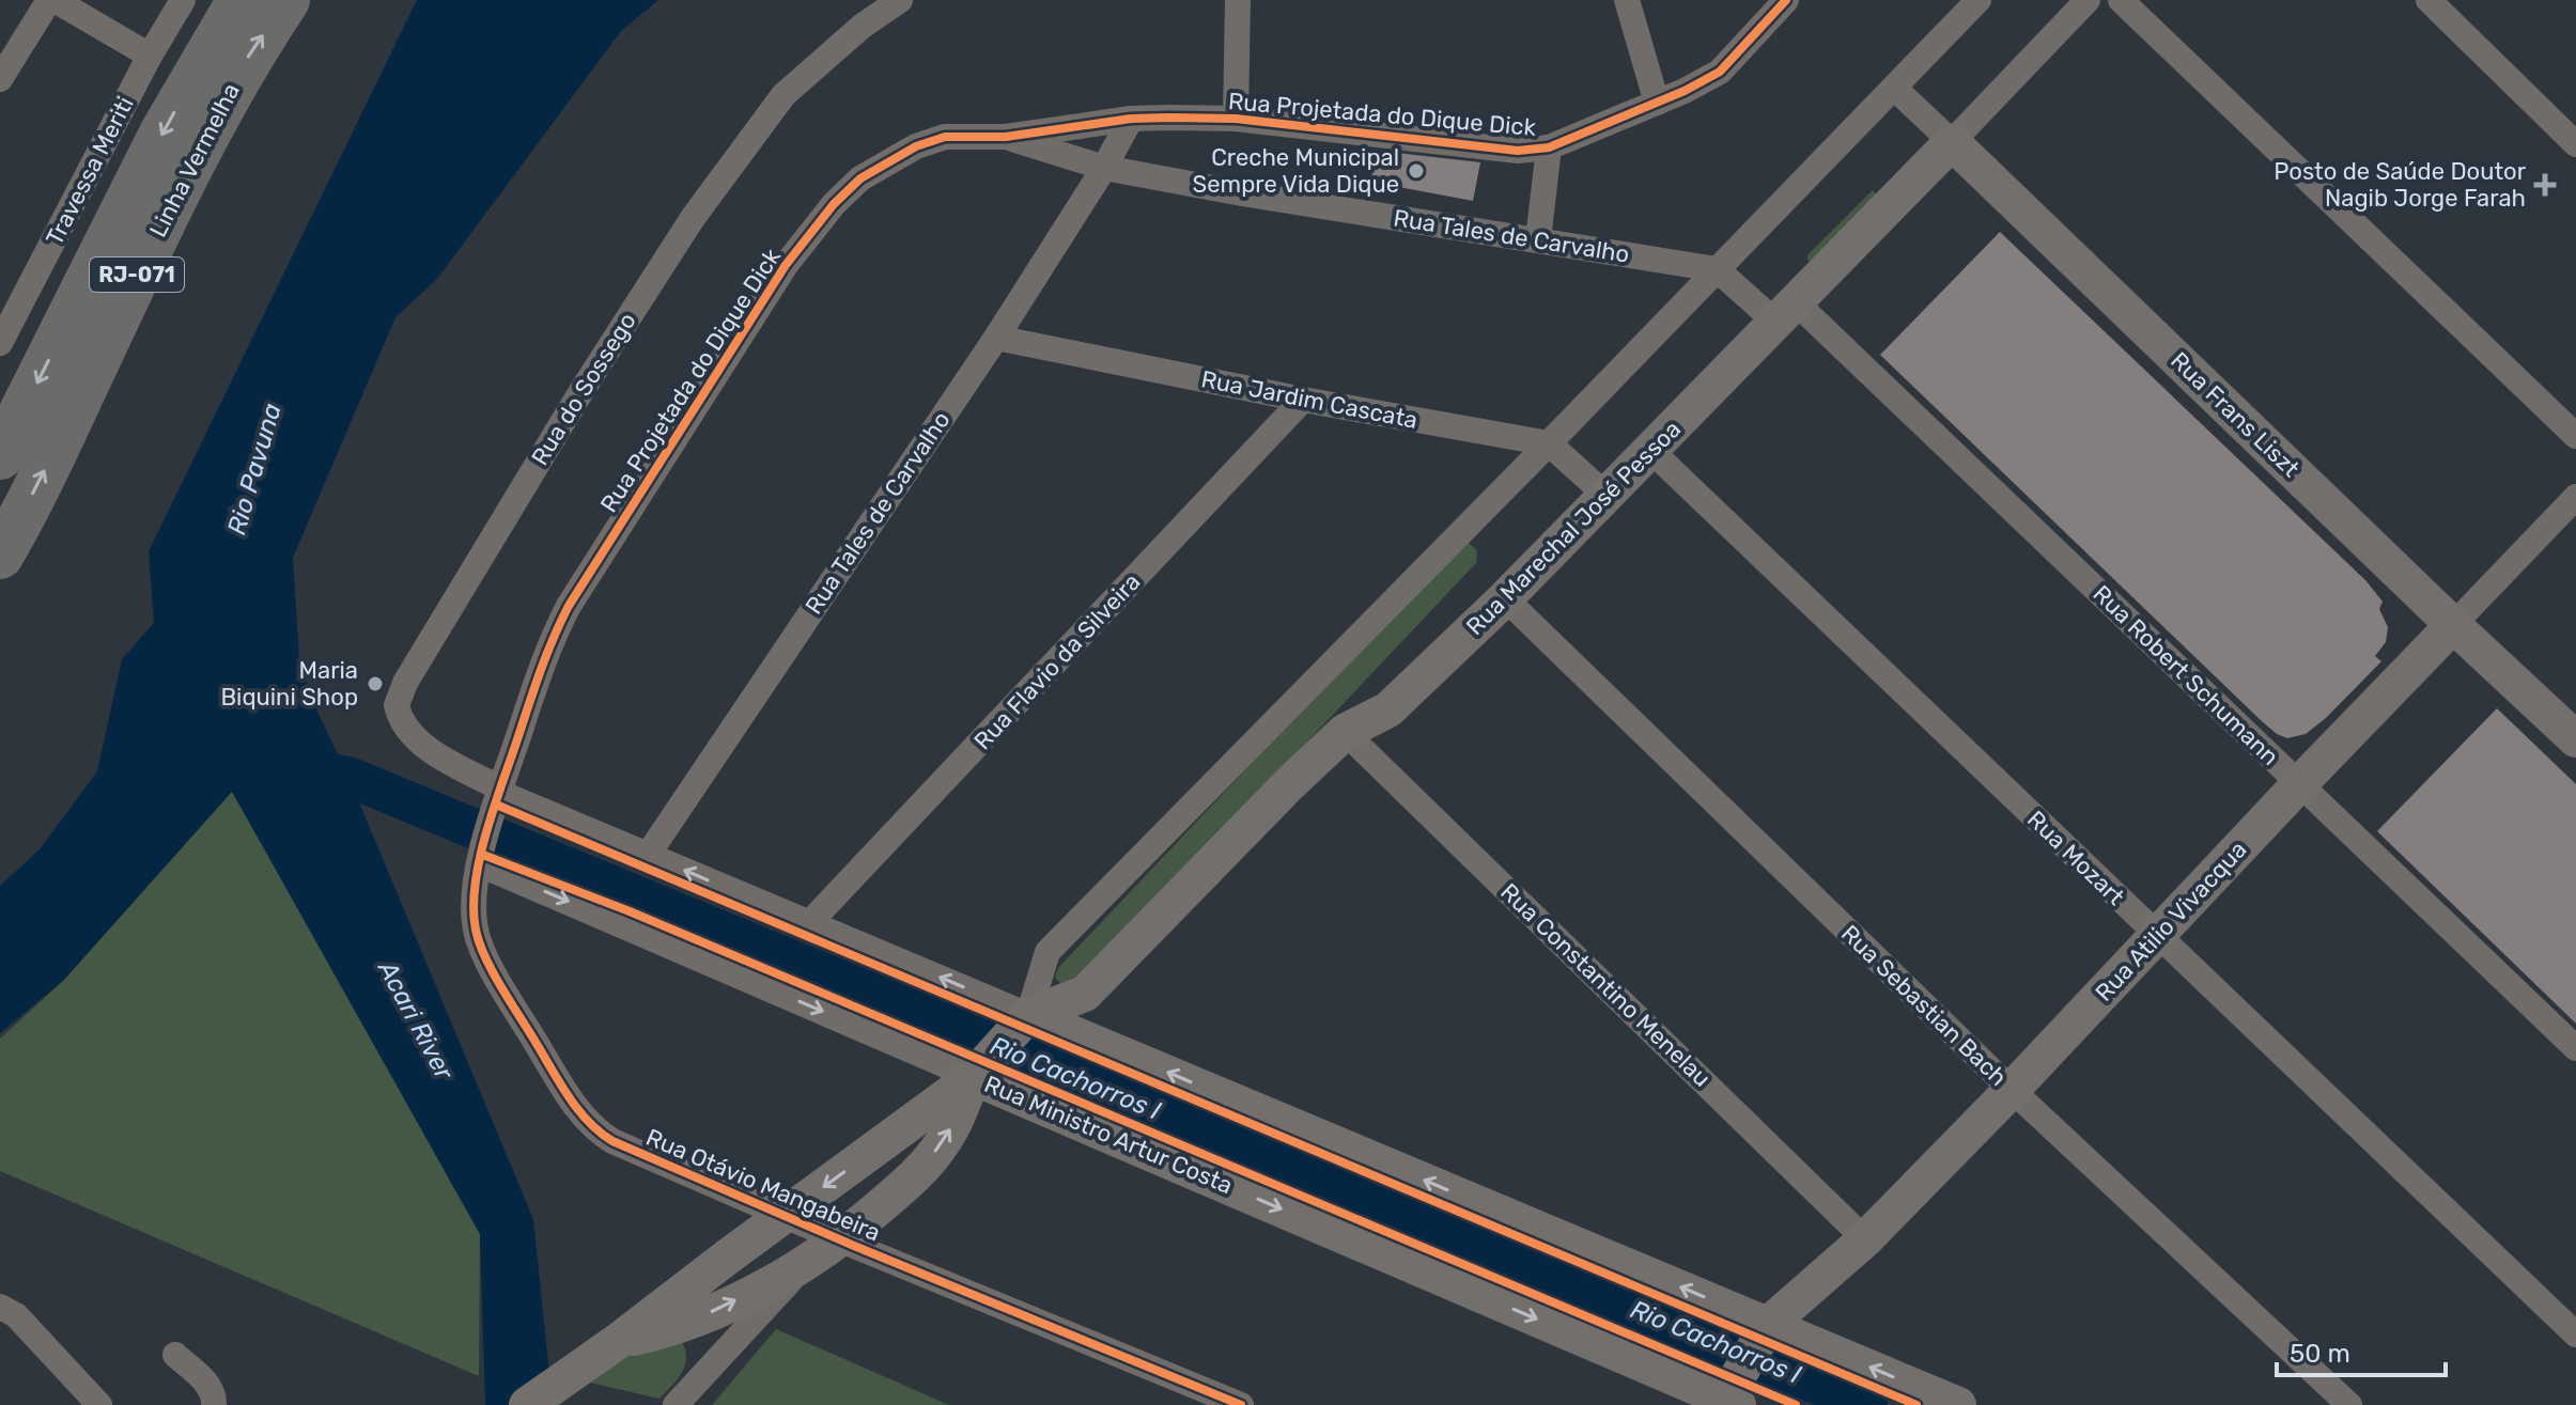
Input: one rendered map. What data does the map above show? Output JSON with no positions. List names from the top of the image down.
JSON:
{
  "streets": {
    "highway": ["Linha Vermelha", "RJ-071"],
    "street": [
      "Rua Projetada do Dique Dick",
      "Travessa Meriti",
      "Rua Tales de Carvalho",
      "Rua do Sossego",
      "Rua Jardim Cascata",
      "Rua Frans Liszt",
      "Rua Marechal José Pessoa",
      "Rua Flavio da Silveira",
      "Rua Robert Schumann",
      "Rua Mozart",
      "Rua Atilio Vivacqua",
      "Rua Constantino Menelau",
      "Rua Sebastian Bach",
      "Rua Ministro Artur Costa",
      "Rua Otávio Mangabeira"
    ]
  },
  "crossings": [
    ["Rua Projetada do Dique Dick", "Rua Tales de Carvalho"],
    ["Rua Projetada do Dique Dick", "Rua do Sossego"],
    ["Rua Projetada do Dique Dick", "Rua Otávio Mangabeira"],
    ["Rua Tales de Carvalho", "Rua Jardim Cascata"],
    ["Rua Tales de Carvalho", "Rua Marechal José Pessoa"],
    ["Rua Tales de Carvalho", "Rua Robert Schumann"],
    ["Rua do Sossego", "Rua Otávio Mangabeira"],
    ["Rua Jardim Cascata", "Rua Marechal José Pessoa"],
    ["Rua Jardim Cascata", "Rua Flavio da Silveira"],
    ["Rua Frans Liszt", "Rua Marechal José Pessoa"],
    ["Rua Frans Liszt", "Rua Atilio Vivacqua"],
    ["Rua Marechal José Pessoa", "Rua Robert Schumann"],
    ["Rua Marechal José Pessoa", "Rua Mozart"],
    ["Rua Marechal José Pessoa", "Rua Constantino Menelau"],
    ["Rua Marechal José Pessoa", "Rua Sebastian Bach"],
    ["Rua Marechal José Pessoa", "Rua Ministro Artur Costa"],
    ["Rua Marechal José Pessoa", "Rua Otávio Mangabeira"],
    ["Rua Robert Schumann", "Rua Atilio Vivacqua"],
    ["Rua Mozart", "Rua Atilio Vivacqua"],
    ["Rua Atilio Vivacqua", "Rua Constantino Menelau"],
    ["Rua Atilio Vivacqua", "Rua Sebastian Bach"],
    ["Rua Atilio Vivacqua", "Rua Ministro Artur Costa"],
    ["Rua Ministro Artur Costa", "Rua Otávio Mangabeira"]
  ],
  "water": ["Rio Pavuna", "Acari River", "Rio Cachorros I"],
  "places": {
    "other": ["Creche Municipal Sempre Vida Dique", "Maria Biquini Shop"],
    "health": ["Posto de Saúde Doutor Nagib Jorge Farah"]
  },
  "scale_bar": "50 m"
}
